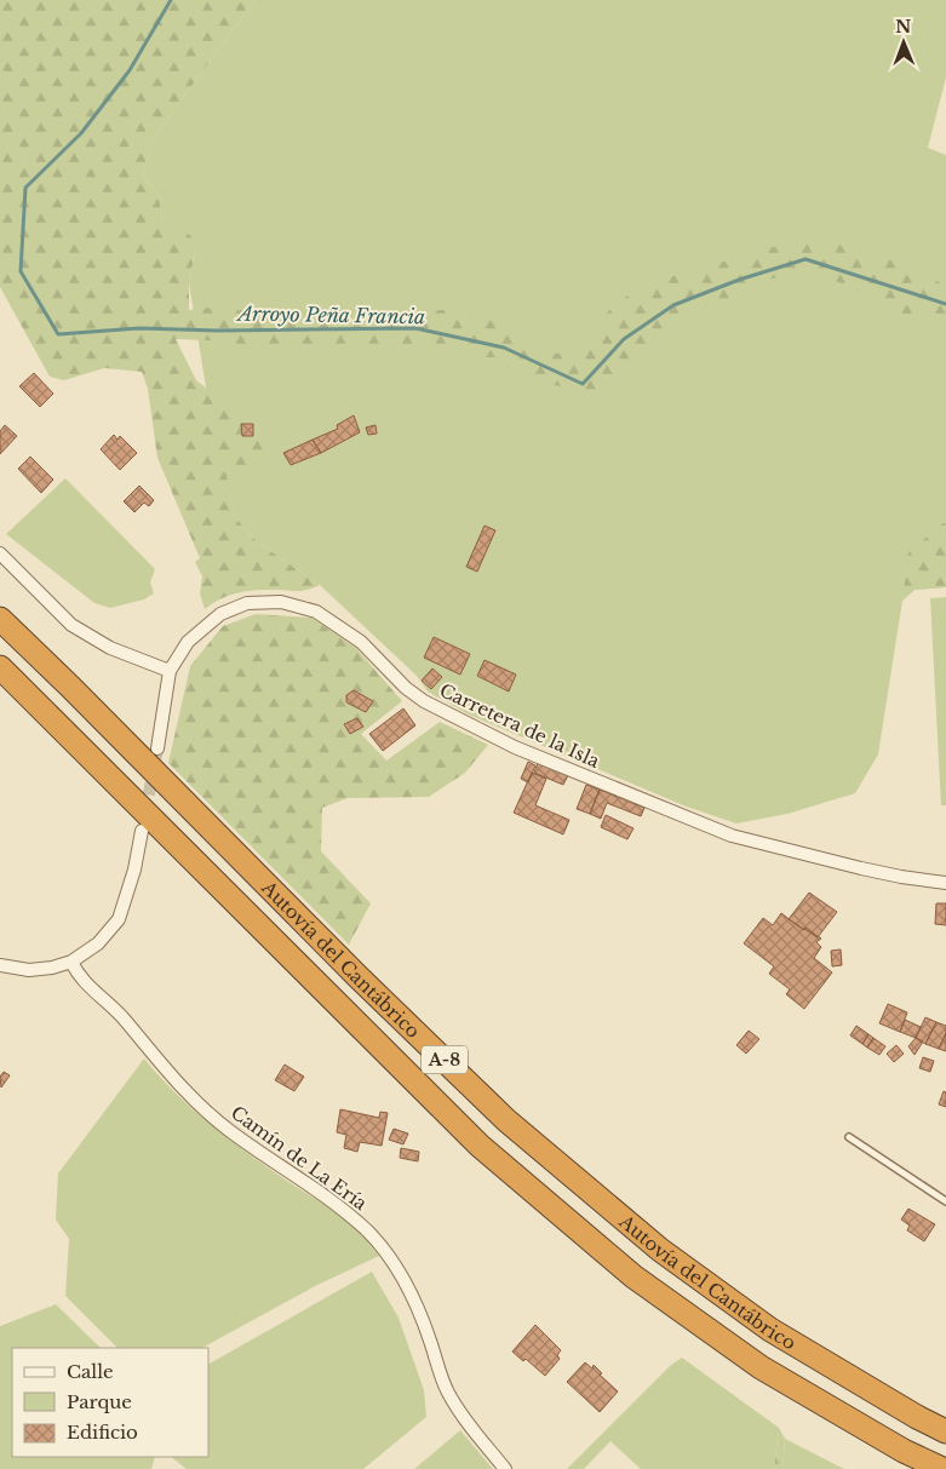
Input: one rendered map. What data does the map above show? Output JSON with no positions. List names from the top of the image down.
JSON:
{
  "streets": {
    "highway": ["Autovía del Cantábrico", "A-8"],
    "street": ["Carretera de la Isla", "Camín de La Ería"]
  },
  "water": ["Arroyo Peña Francia"],
  "legend": ["Calle", "Parque", "Edificio"],
  "north": "top"
}
